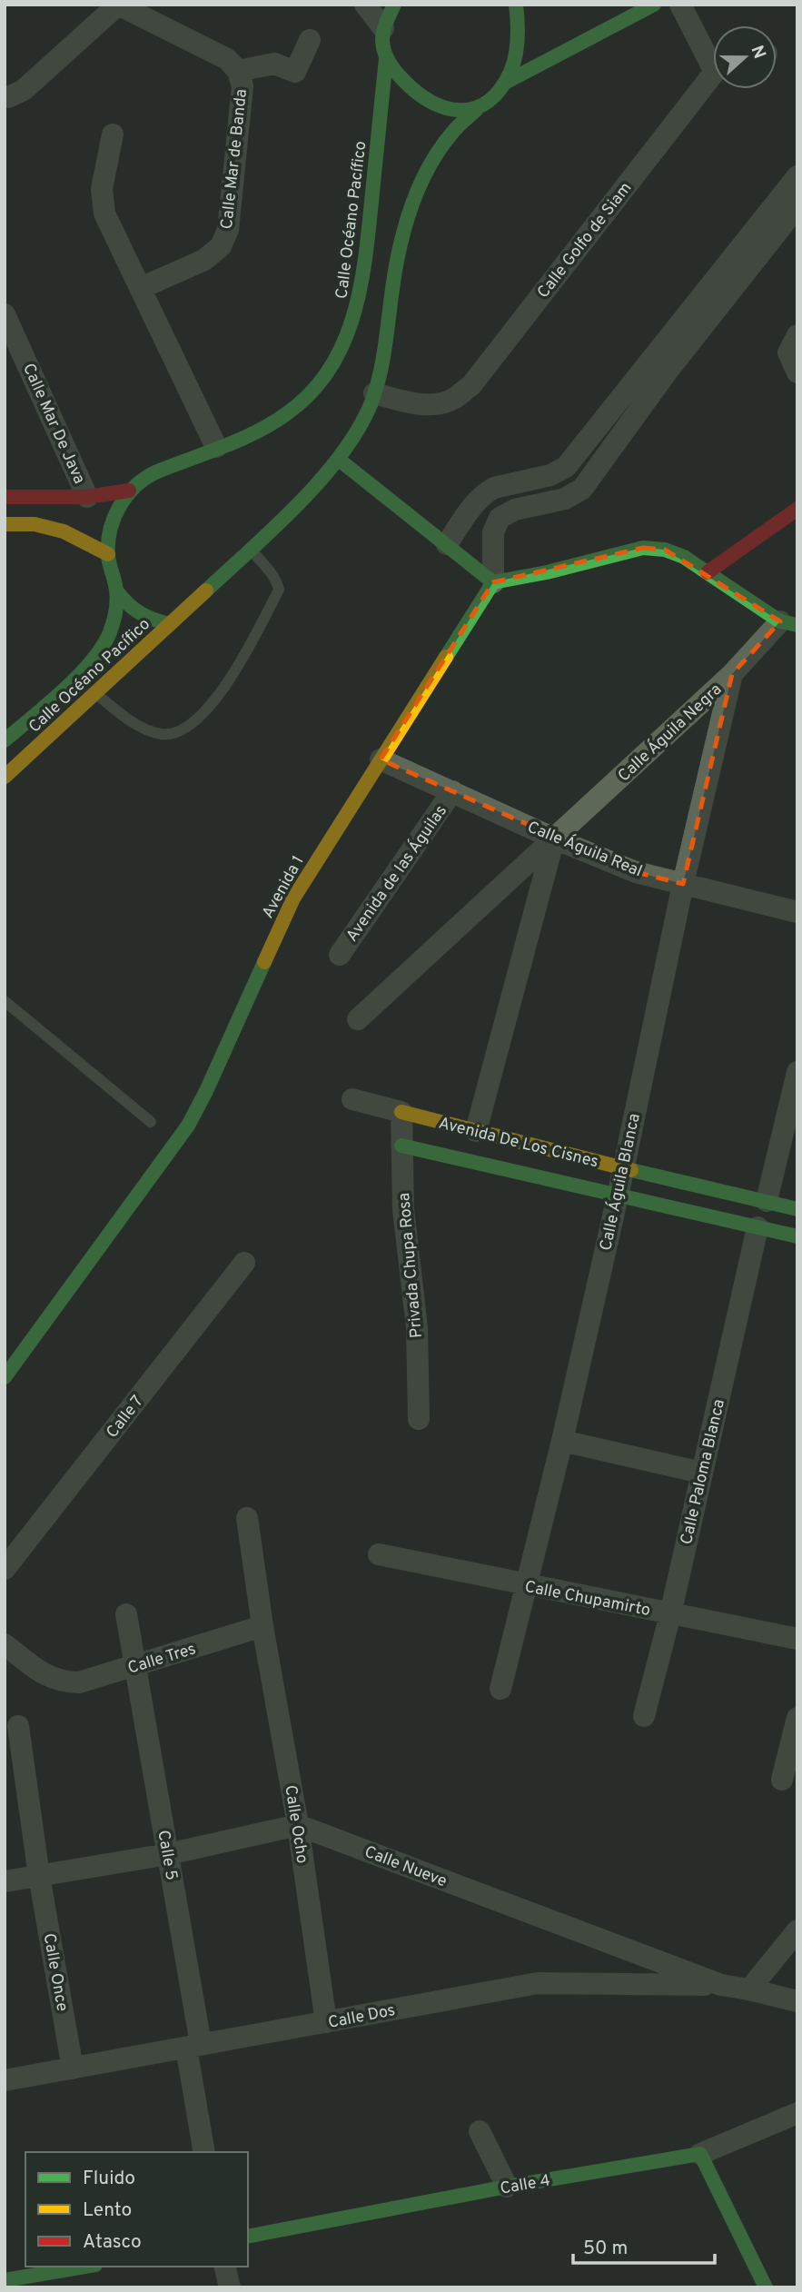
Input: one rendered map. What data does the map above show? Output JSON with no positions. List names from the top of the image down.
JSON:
{
  "streets": {
    "street": [
      "Calle Mar de Banda",
      "Calle Océano Pacífico",
      "Calle Golfo de Siam",
      "Calle Mar De Java",
      "Calle Águila Negra",
      "Calle Águila Real",
      "Avenida de las Águilas",
      "Avenida 1",
      "Avenida De Los Cisnes",
      "Calle Águila Blanca",
      "Privada Chupa Rosa",
      "Calle 7",
      "Calle Paloma Blanca",
      "Calle Chupamirto",
      "Calle Tres",
      "Calle Ocho",
      "Calle 5",
      "Calle Nueve",
      "Calle Once",
      "Calle Dos",
      "Calle 4"
    ]
  },
  "crossings": [
    ["Calle Océano Pacífico", "Calle Golfo de Siam"],
    ["Calle Océano Pacífico", "Calle Mar De Java"],
    ["Calle Águila Negra", "Calle Águila Real"],
    ["Calle Águila Negra", "Calle Águila Blanca"],
    ["Calle Águila Real", "Avenida de las Águilas"],
    ["Calle Águila Real", "Avenida 1"],
    ["Calle Águila Real", "Calle Águila Blanca"],
    ["Avenida De Los Cisnes", "Calle Águila Blanca"],
    ["Avenida De Los Cisnes", "Privada Chupa Rosa"],
    ["Avenida De Los Cisnes", "Calle Paloma Blanca"],
    ["Calle Águila Blanca", "Calle Chupamirto"],
    ["Calle Paloma Blanca", "Calle Chupamirto"],
    ["Calle Tres", "Calle Ocho"],
    ["Calle Tres", "Calle 5"],
    ["Calle Ocho", "Calle Nueve"],
    ["Calle Ocho", "Calle Dos"],
    ["Calle 5", "Calle Dos"],
    ["Calle Nueve", "Calle Dos"],
    ["Calle Once", "Calle Dos"]
  ],
  "legend": ["Fluido", "Lento", "Atasco"],
  "scale_bar": "50 m",
  "north": "right"
}
